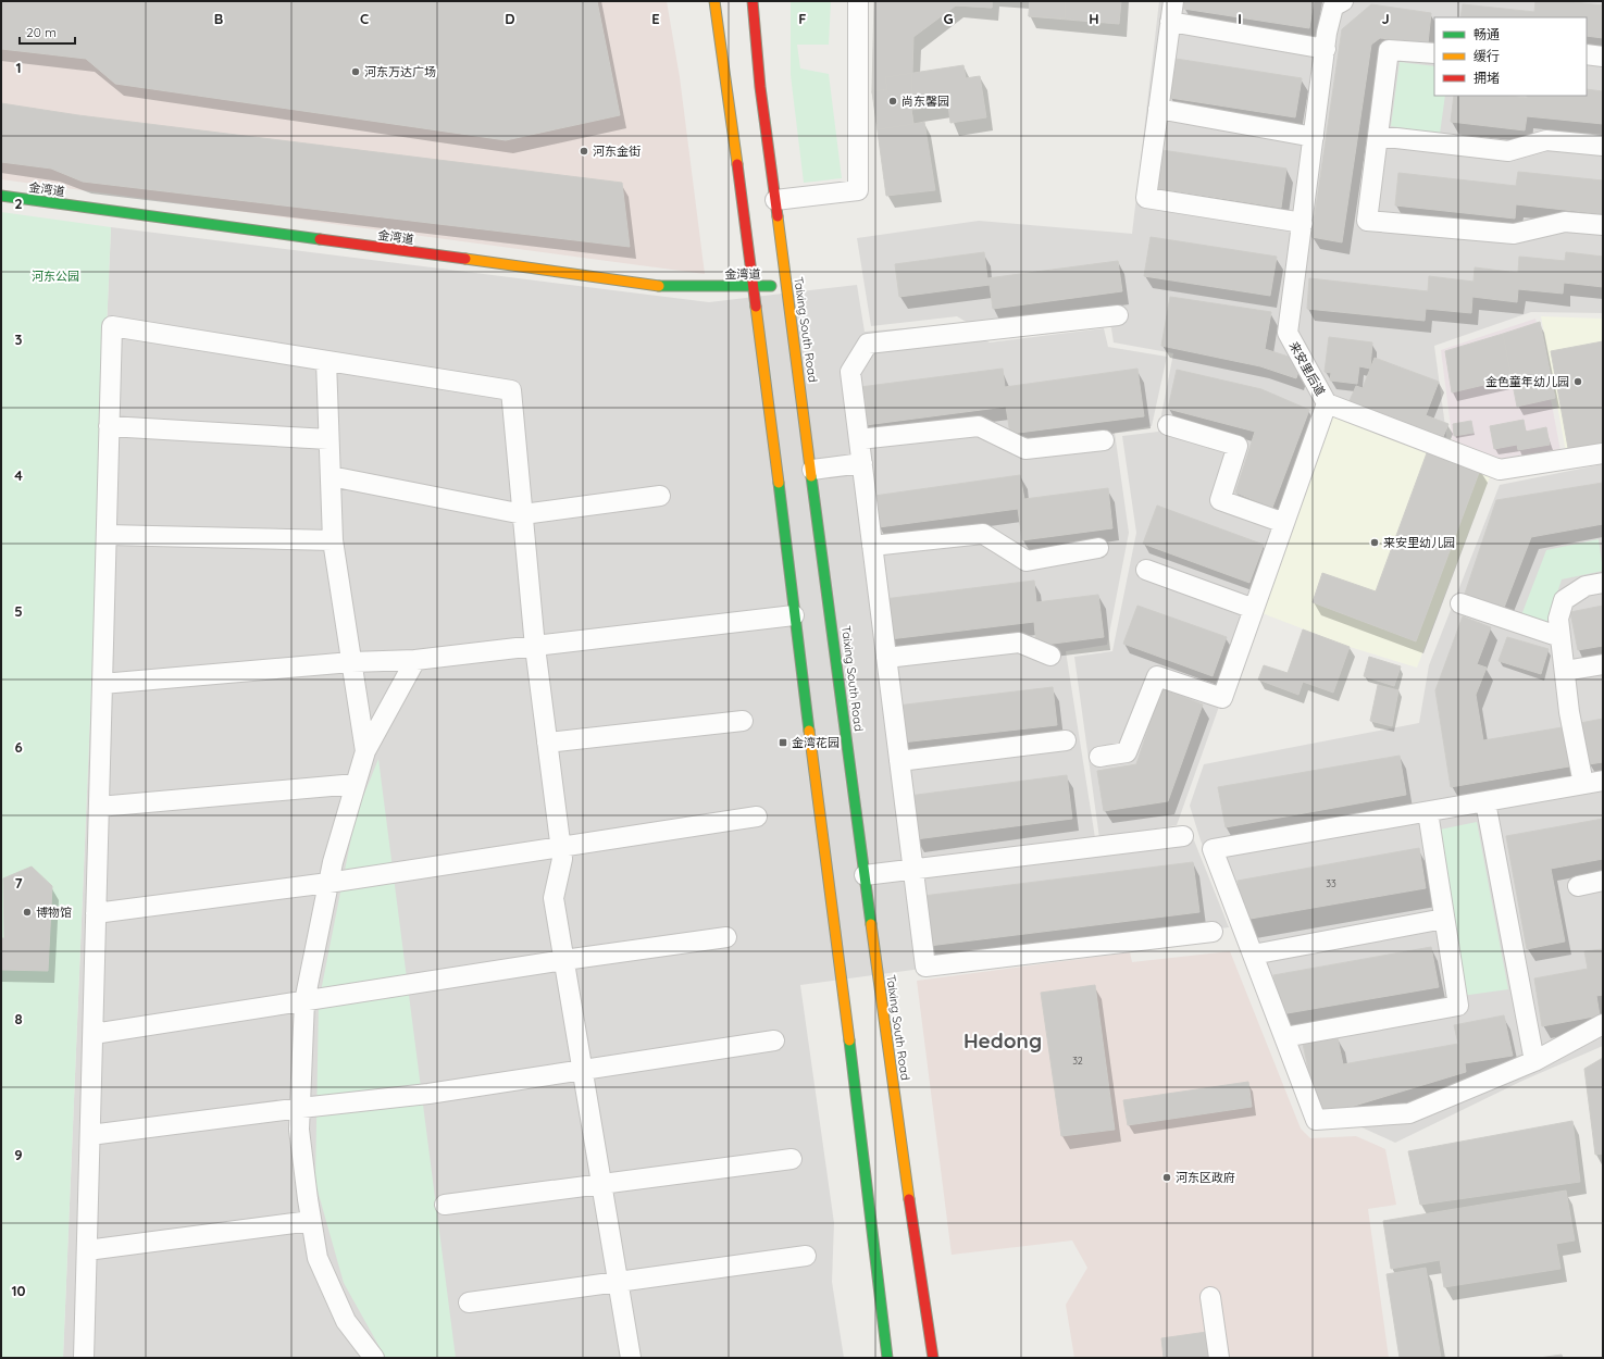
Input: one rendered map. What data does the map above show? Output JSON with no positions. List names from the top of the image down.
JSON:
{
  "streets": {
    "main road": ["金湾道", "Taixing South Road"],
    "street": ["来安里后道"]
  },
  "crossings": [
    ["金湾道", "Taixing South Road"]
  ],
  "districts": ["Hedong"],
  "parks": ["河东公园"],
  "places": {
    "other": [
      "河东万达广场",
      "尚东馨园",
      "河东金街",
      "金色童年幼儿园",
      "来安里幼儿园",
      "博物馆",
      "河东区政府"
    ],
    "transit": ["金湾花园"]
  },
  "house_numbers": ["33", "32"],
  "legend": ["畅通", "缓行", "拥堵"],
  "scale_bar": "20 m",
  "grid": {
    "columns": [
      "B",
      "C",
      "D",
      "E",
      "F",
      "G",
      "H",
      "I",
      "J"
    ],
    "rows": [
      "1",
      "2",
      "3",
      "4",
      "5",
      "6",
      "7",
      "8",
      "9",
      "10"
    ]
  }
}
